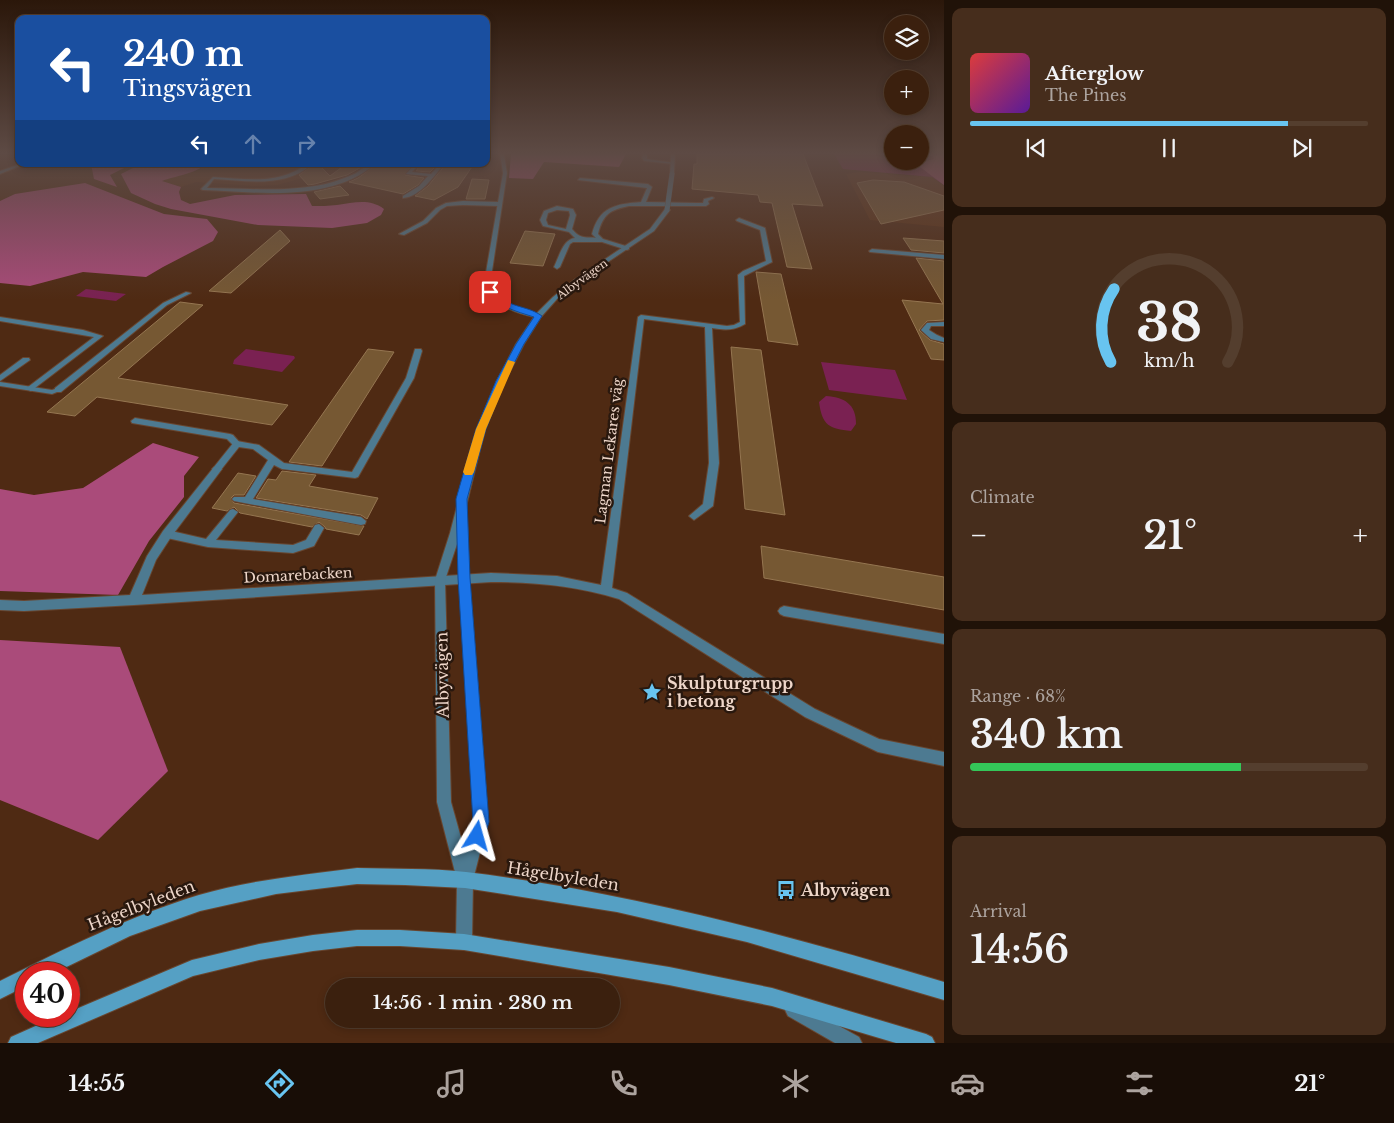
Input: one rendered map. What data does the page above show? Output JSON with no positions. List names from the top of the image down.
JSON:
{
  "streets": {
    "main road": ["Hågelbyleden"],
    "street": ["Albyvägen", "Lagman Lekares väg", "Domarebacken"]
  },
  "crossings": [
    ["Albyvägen", "Domarebacken"],
    ["Albyvägen", "Hågelbyleden"]
  ],
  "places": {
    "place": ["Skulpturgrupp i betong"],
    "bus stop": ["Albyvägen"]
  },
  "page": {
    "map_buttons": ["+", "−"],
    "turn": ["240 m", "Tingsvägen"],
    "song": ["Afterglow", "The Pines"],
    "tile": [
      "Climate",
      ["Range · 68%", "340 km"],
      ["Arrival", "14:56"]
    ],
    "heat": ["−", "21°", "+"],
    "limit": "40",
    "trip": "14:56 · 1 min · 280 m",
    "tabs": ["14:55", "21°"],
    "gauge": ["38", "km/h"]
  }
}
